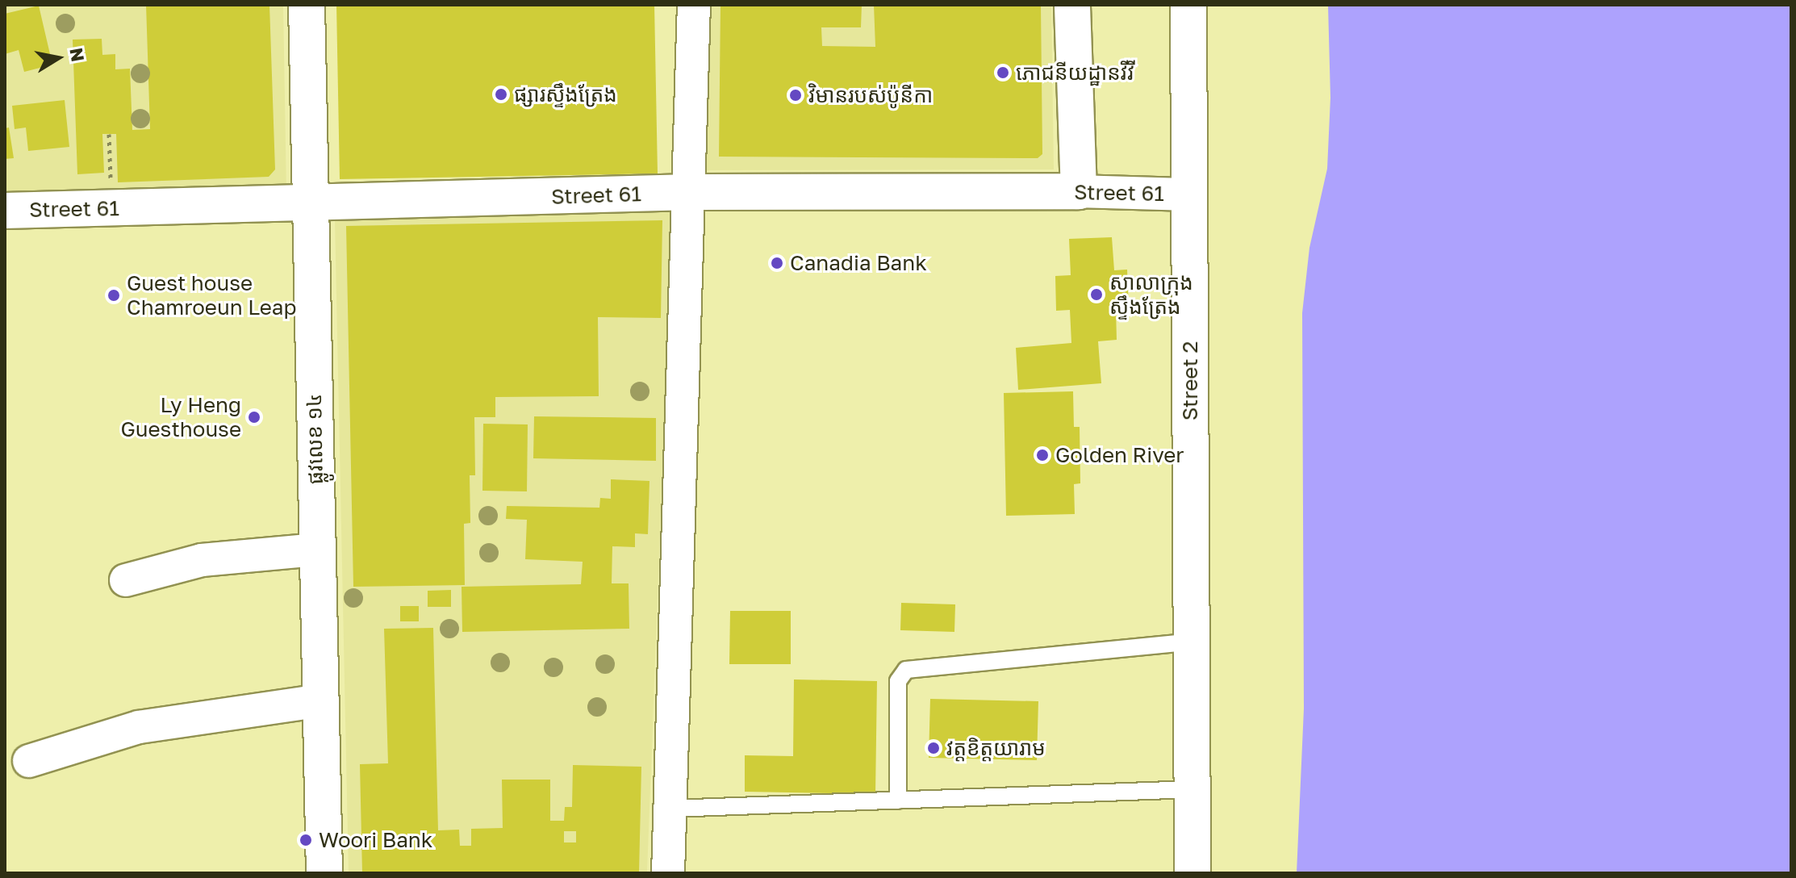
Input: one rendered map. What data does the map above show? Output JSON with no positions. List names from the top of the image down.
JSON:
{
  "streets": {
    "street": ["Street 61", "Street 2", "ផ្លូវលេខ ១៤"]
  },
  "crossings": [
    ["Street 61", "Street 2"],
    ["Street 61", "ផ្លូវលេខ ១៤"]
  ],
  "places": [
    "ភោជនីយដ្ឋានវីវី",
    "ផ្សារស្ទឹងត្រែង",
    "វិមានរបស់ប៉ូនីកា",
    "Canadia Bank",
    "សាលាក្រុង ស្ទឹងត្រែង",
    "Guest house Chamroeun Leap",
    "Ly Heng Guesthouse",
    "Golden River",
    "វត្តខិត្តយារាម",
    "Woori Bank"
  ],
  "north": "right"
}
